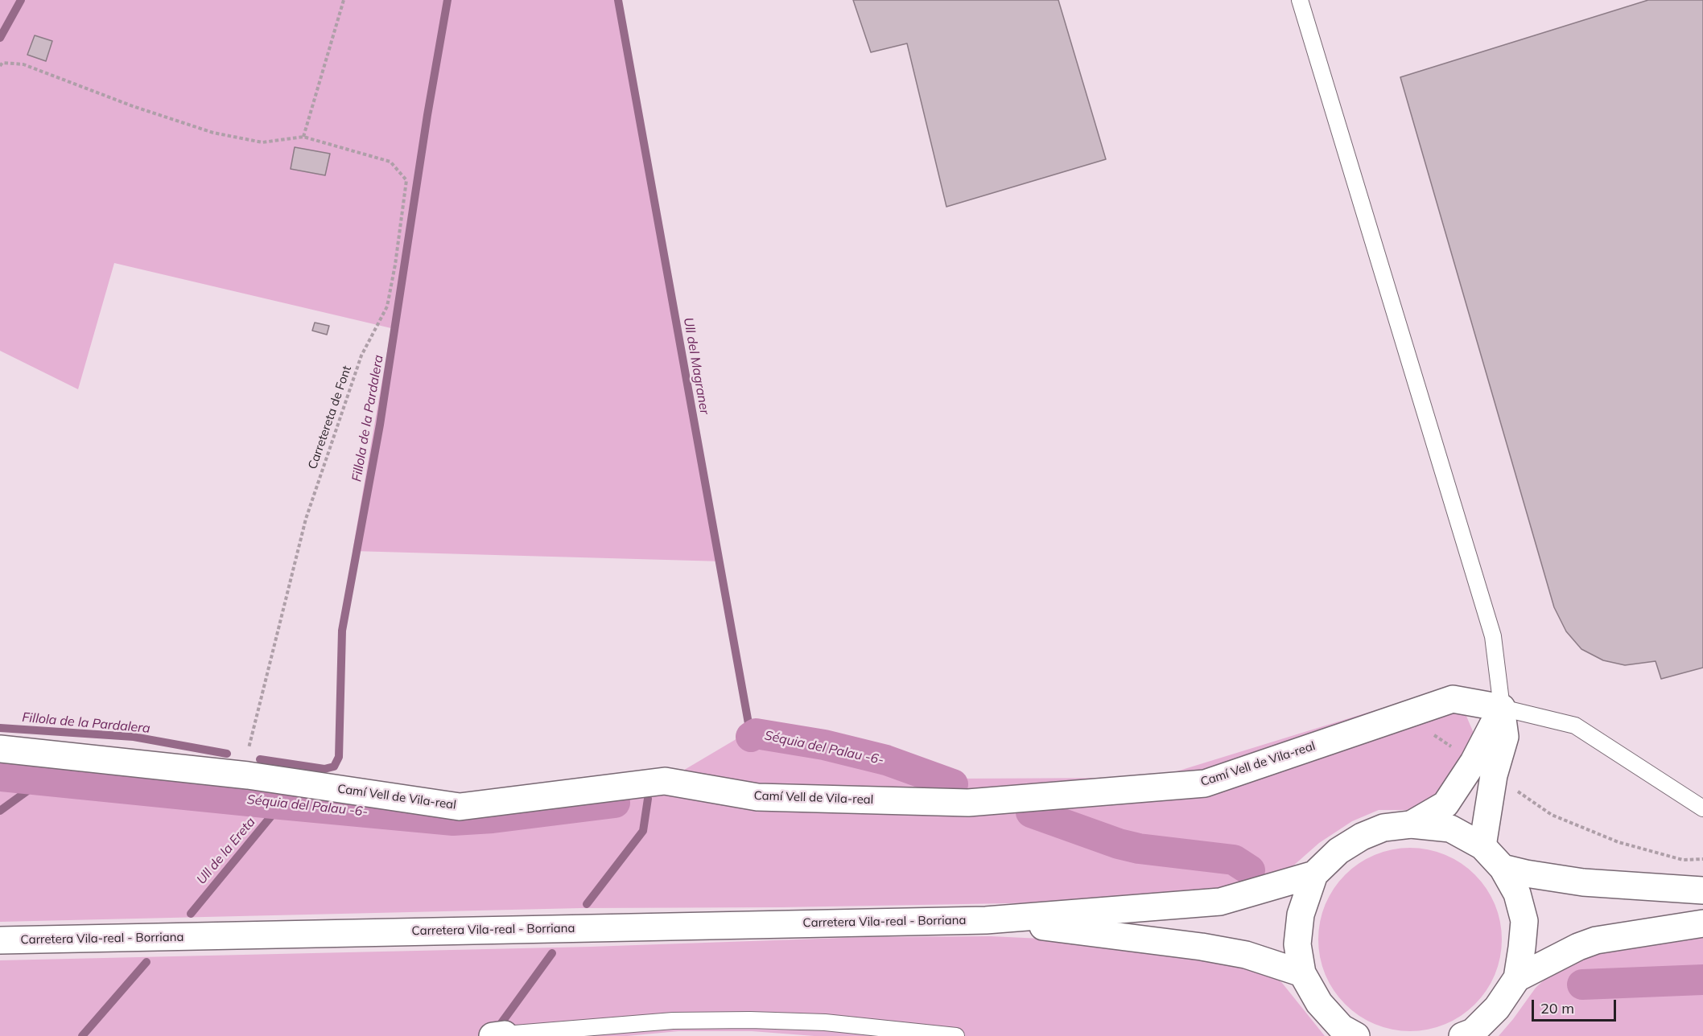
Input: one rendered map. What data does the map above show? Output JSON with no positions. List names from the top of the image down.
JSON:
{
  "streets": {
    "main road": ["Camí Vell de Vila-real", "Carretera Vila-real - Borriana"],
    "path": ["Carretereta de Font"]
  },
  "crossings": [
    ["Carretereta de Font", "Camí Vell de Vila-real"]
  ],
  "water": [
    "Ull del Magraner",
    "Fillola de la Pardalera",
    "Séquia del Palau -6-",
    "Ull de la Ereta"
  ],
  "scale_bar": "20 m"
}
